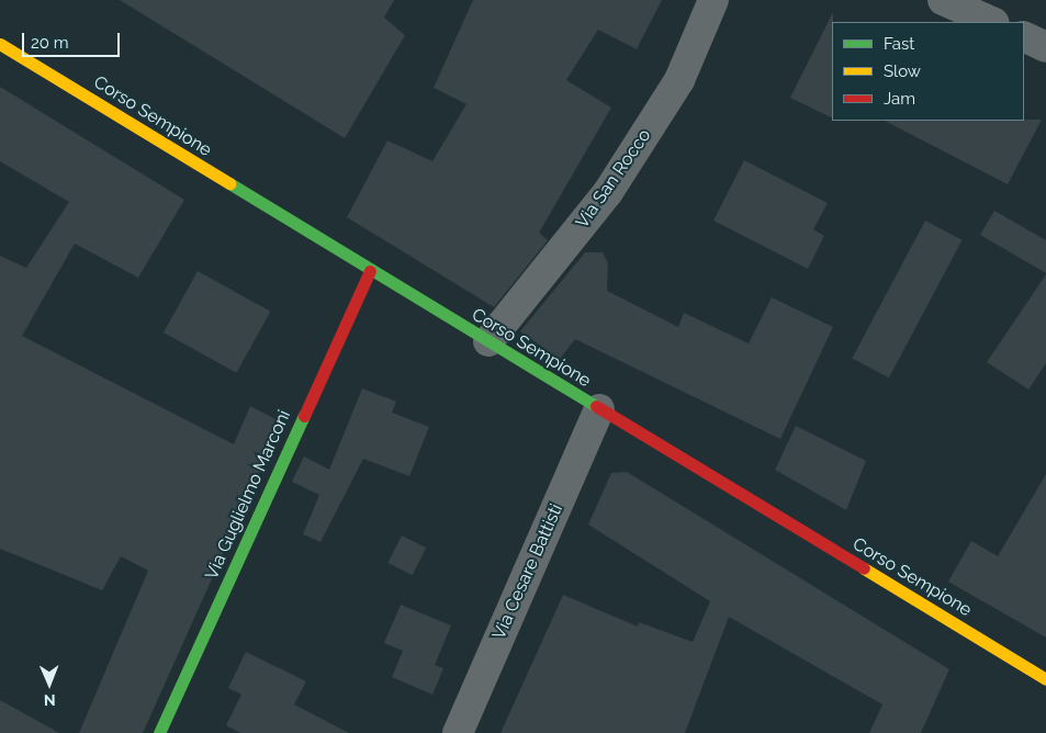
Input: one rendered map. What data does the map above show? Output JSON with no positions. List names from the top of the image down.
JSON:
{
  "streets": {
    "street": [
      "Corso Sempione",
      "Via San Rocco",
      "Via Guglielmo Marconi",
      "Via Cesare Battisti"
    ]
  },
  "crossings": [
    ["Corso Sempione", "Via San Rocco"],
    ["Corso Sempione", "Via Guglielmo Marconi"],
    ["Corso Sempione", "Via Cesare Battisti"]
  ],
  "legend": ["Fast", "Slow", "Jam"],
  "scale_bar": "20 m",
  "north": "bottom"
}
